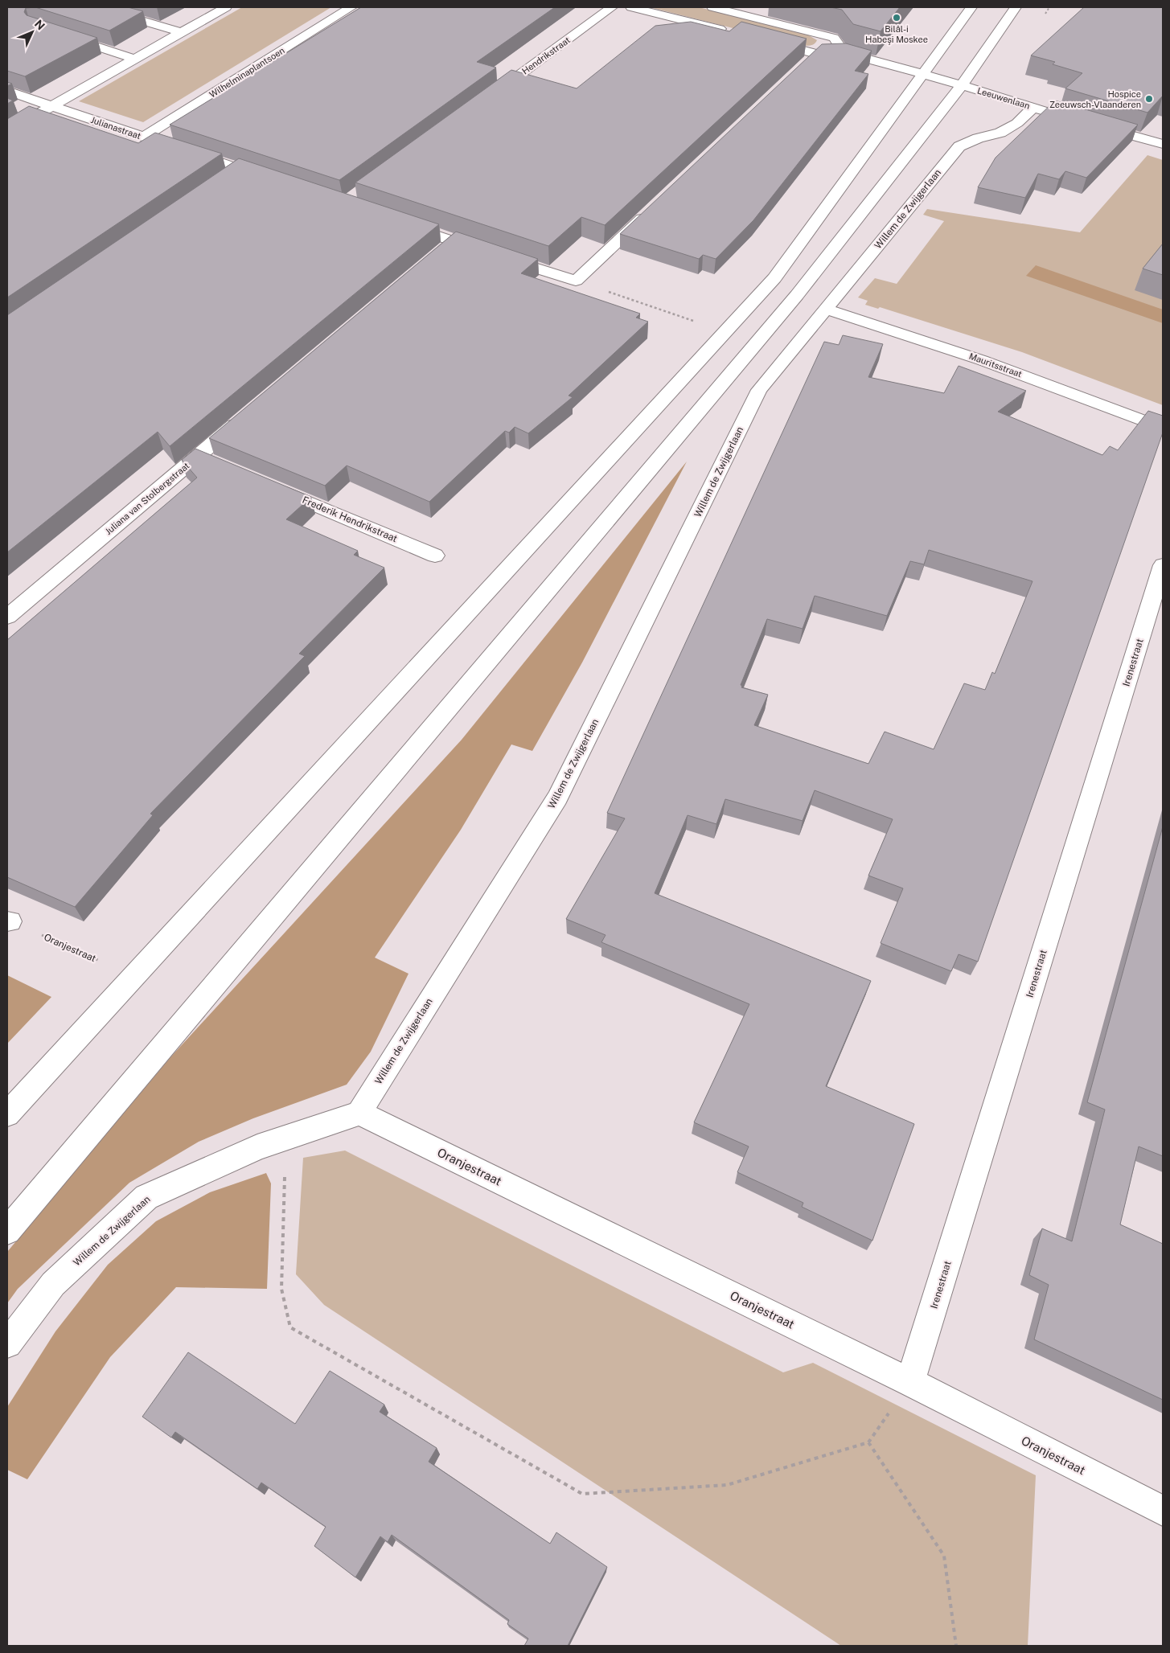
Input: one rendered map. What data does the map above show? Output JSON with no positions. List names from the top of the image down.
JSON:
{
  "streets": {
    "street": [
      "Hendrikstraat",
      "Wilhelminaplantsoen",
      "Leeuwenlaan",
      "Julianastraat",
      "Willem de Zwijgerlaan",
      "Mauritsstraat",
      "Juliana van Stolbergstraat",
      "Frederik Hendrikstraat",
      "Irenestraat",
      "Oranjestraat"
    ]
  },
  "crossings": [
    ["Wilhelminaplantsoen", "Julianastraat"],
    ["Leeuwenlaan", "Willem de Zwijgerlaan"],
    ["Willem de Zwijgerlaan", "Mauritsstraat"],
    ["Willem de Zwijgerlaan", "Oranjestraat"],
    ["Irenestraat", "Oranjestraat"]
  ],
  "places": ["Bilâl-i Habeşi Moskee", "Hospice Zeeuwsch-Vlaanderen"],
  "north": "top right"
}
